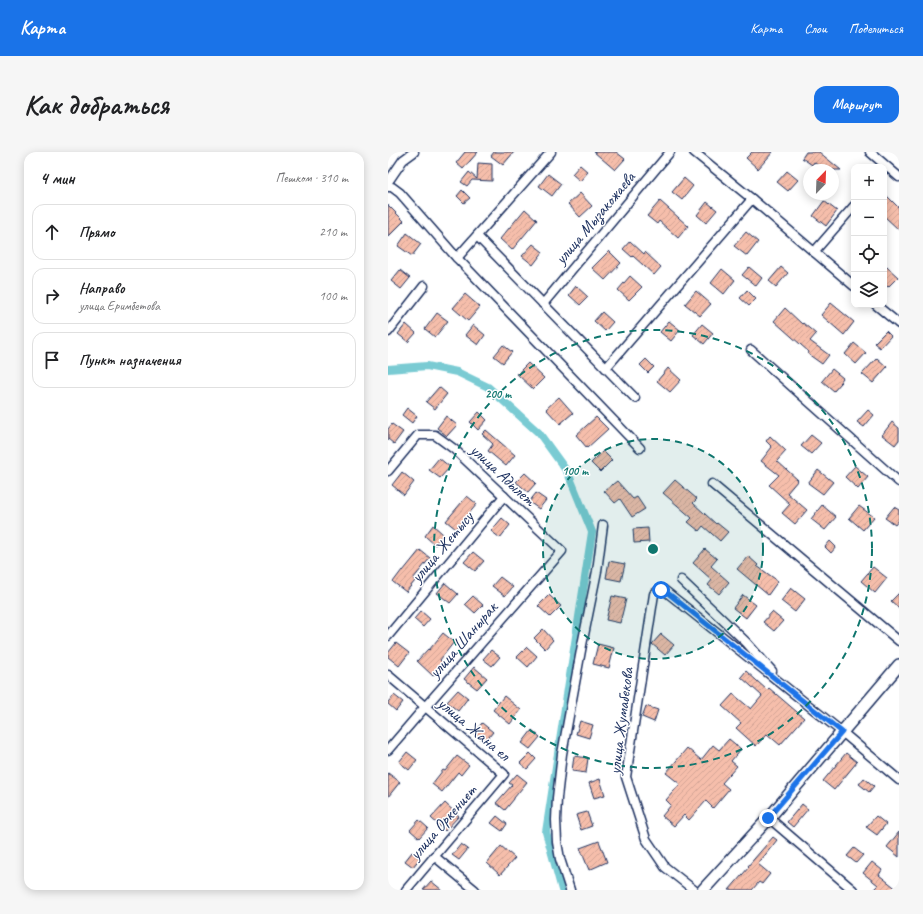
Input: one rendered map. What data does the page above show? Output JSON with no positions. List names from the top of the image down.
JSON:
{
  "streets": {
    "street": [
      "улица Мызакожаева",
      "улица Адылет",
      "улица Жетысу",
      "улица Шанырак",
      "улица Жумабекова",
      "улица Жана ел",
      "улица Оркениет"
    ]
  },
  "crossings": [
    ["улица Адылет", "улица Жетысу"],
    ["улица Адылет", "улица Шанырак"],
    ["улица Шанырак", "улица Жана ел"],
    ["улица Жана ел", "улица Оркениет"]
  ],
  "north": "top right",
  "page": {
    "header": "Карта",
    "nav": ["Карта", "Слои", "Поделиться"],
    "buttons": "Маршрут",
    "title": "Как добраться",
    "heading": ["4 мин", "Пешком · 310 m"],
    "map_buttons": ["+", "−"],
    "list": [
      ["Прямо", "210 m"],
      ["Направо", "улица Еримбетова", "100 m"],
      "Пункт назначения"
    ]
  },
  "rings": ["200 m", "100 m"]
}
